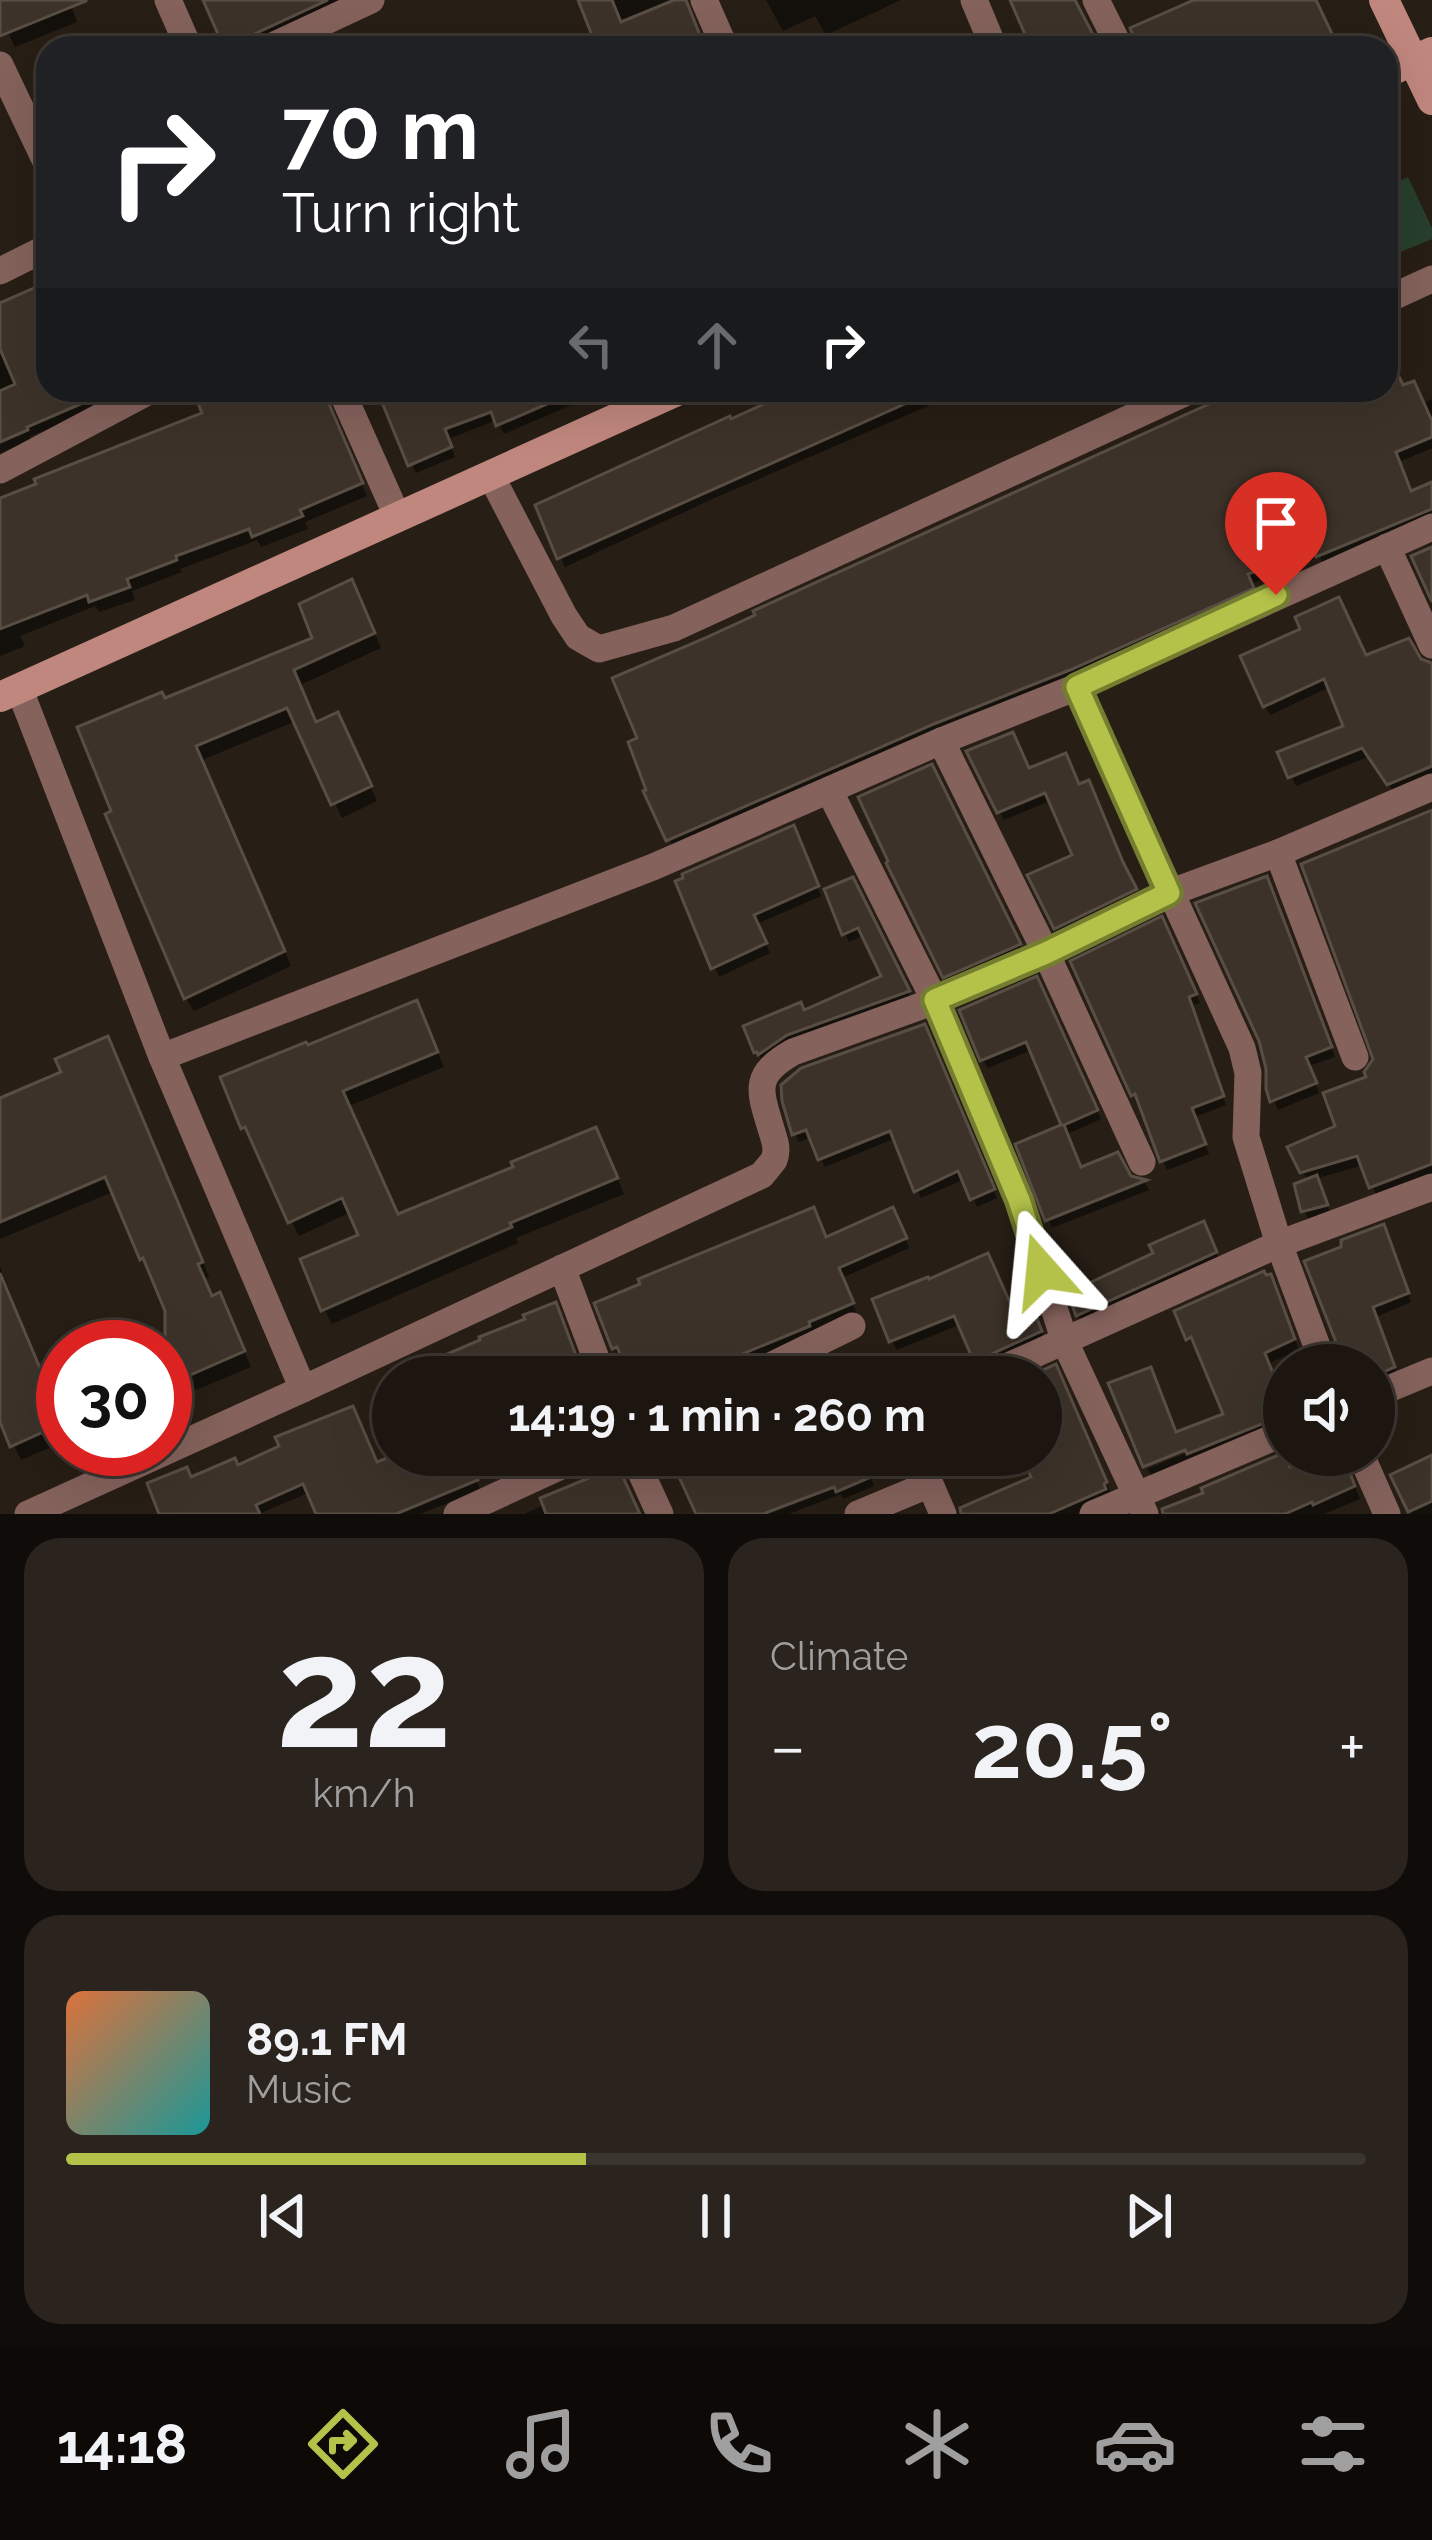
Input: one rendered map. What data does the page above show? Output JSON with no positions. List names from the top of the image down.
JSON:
{
  "page": {
    "turn": ["70 m", "Turn right"],
    "limit": "30",
    "trip": "14:19 · 1 min · 260 m",
    "tile": [
      ["22", "km/h"],
      "Climate"
    ],
    "heat": ["−", "20.5°", "+"],
    "song": ["89.1 FM", "Music"],
    "tabs": "14:18"
  }
}
